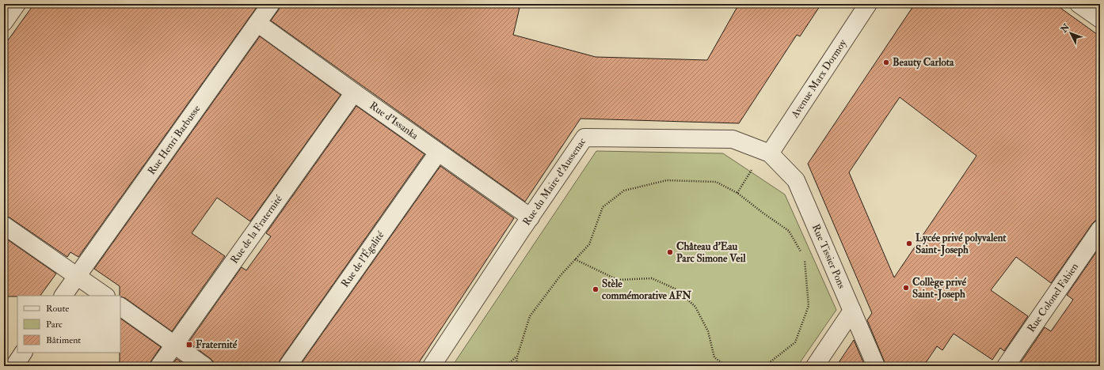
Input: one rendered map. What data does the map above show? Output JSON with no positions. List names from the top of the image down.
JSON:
{
  "streets": {
    "street": [
      "Avenue Marx Dormoy",
      "Rue d'Issanka",
      "Rue Henri Barbusse",
      "Rue du Maire d'Aussenac",
      "Rue de la Fraternité",
      "Rue Tissier Pons",
      "Rue de l'Égalité",
      "Rue Colonel Fabien"
    ]
  },
  "crossings": [
    ["Avenue Marx Dormoy", "Rue du Maire d'Aussenac"],
    ["Avenue Marx Dormoy", "Rue Tissier Pons"],
    ["Rue d'Issanka", "Rue Henri Barbusse"],
    ["Rue d'Issanka", "Rue du Maire d'Aussenac"],
    ["Rue d'Issanka", "Rue de la Fraternité"],
    ["Rue d'Issanka", "Rue de l'Égalité"],
    ["Rue du Maire d'Aussenac", "Rue Tissier Pons"]
  ],
  "places": {
    "other": [
      "Beauty Carlota",
      "Lycée privé polyvalent Saint-Joseph",
      "Château d'Eau Parc Simone Veil",
      "Collège privé Saint-Joseph",
      "Stèle commémorative AFN"
    ],
    "transit": ["Fraternité"]
  },
  "legend": ["Route", "Parc", "Bâtiment"],
  "north": "top left"
}
